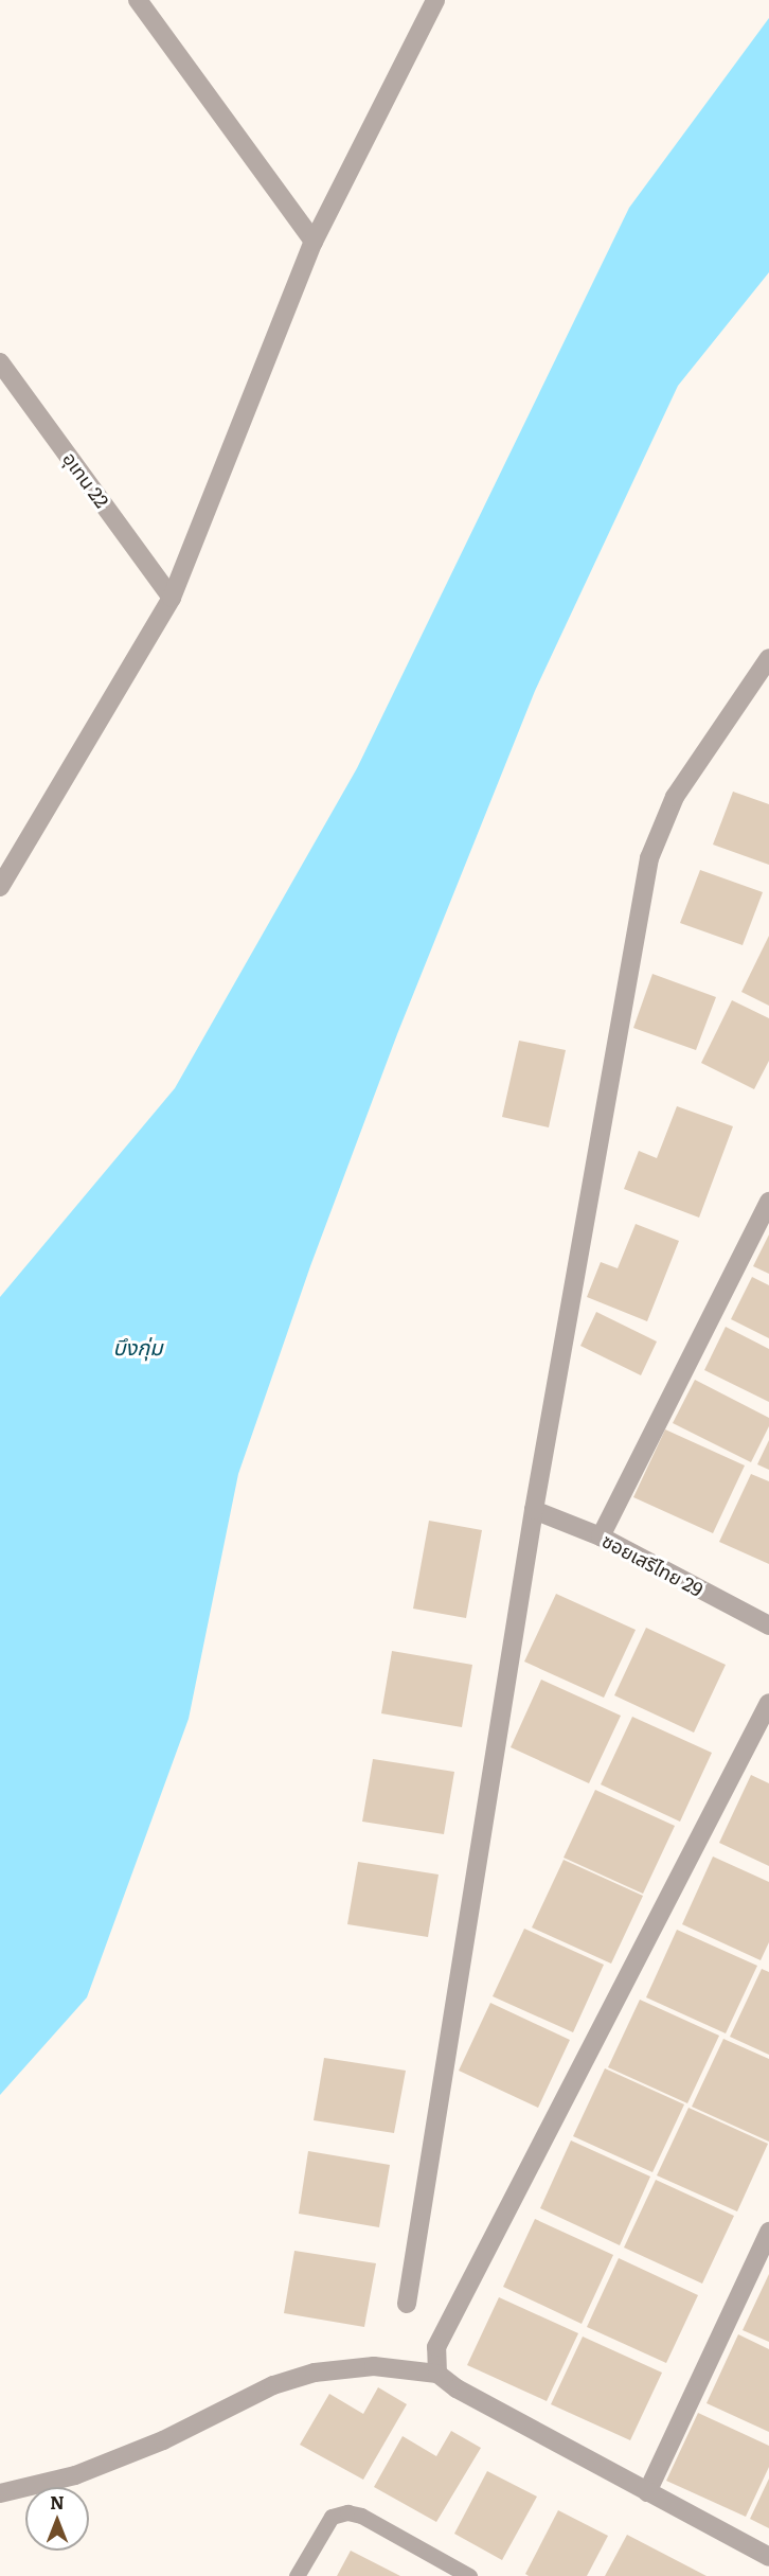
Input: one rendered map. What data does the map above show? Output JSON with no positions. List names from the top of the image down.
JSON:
{
  "streets": {
    "street": ["อุเทน 22", "ซอยเสรีไทย 29"]
  },
  "water": ["บึงกุ่ม"],
  "north": "top"
}
